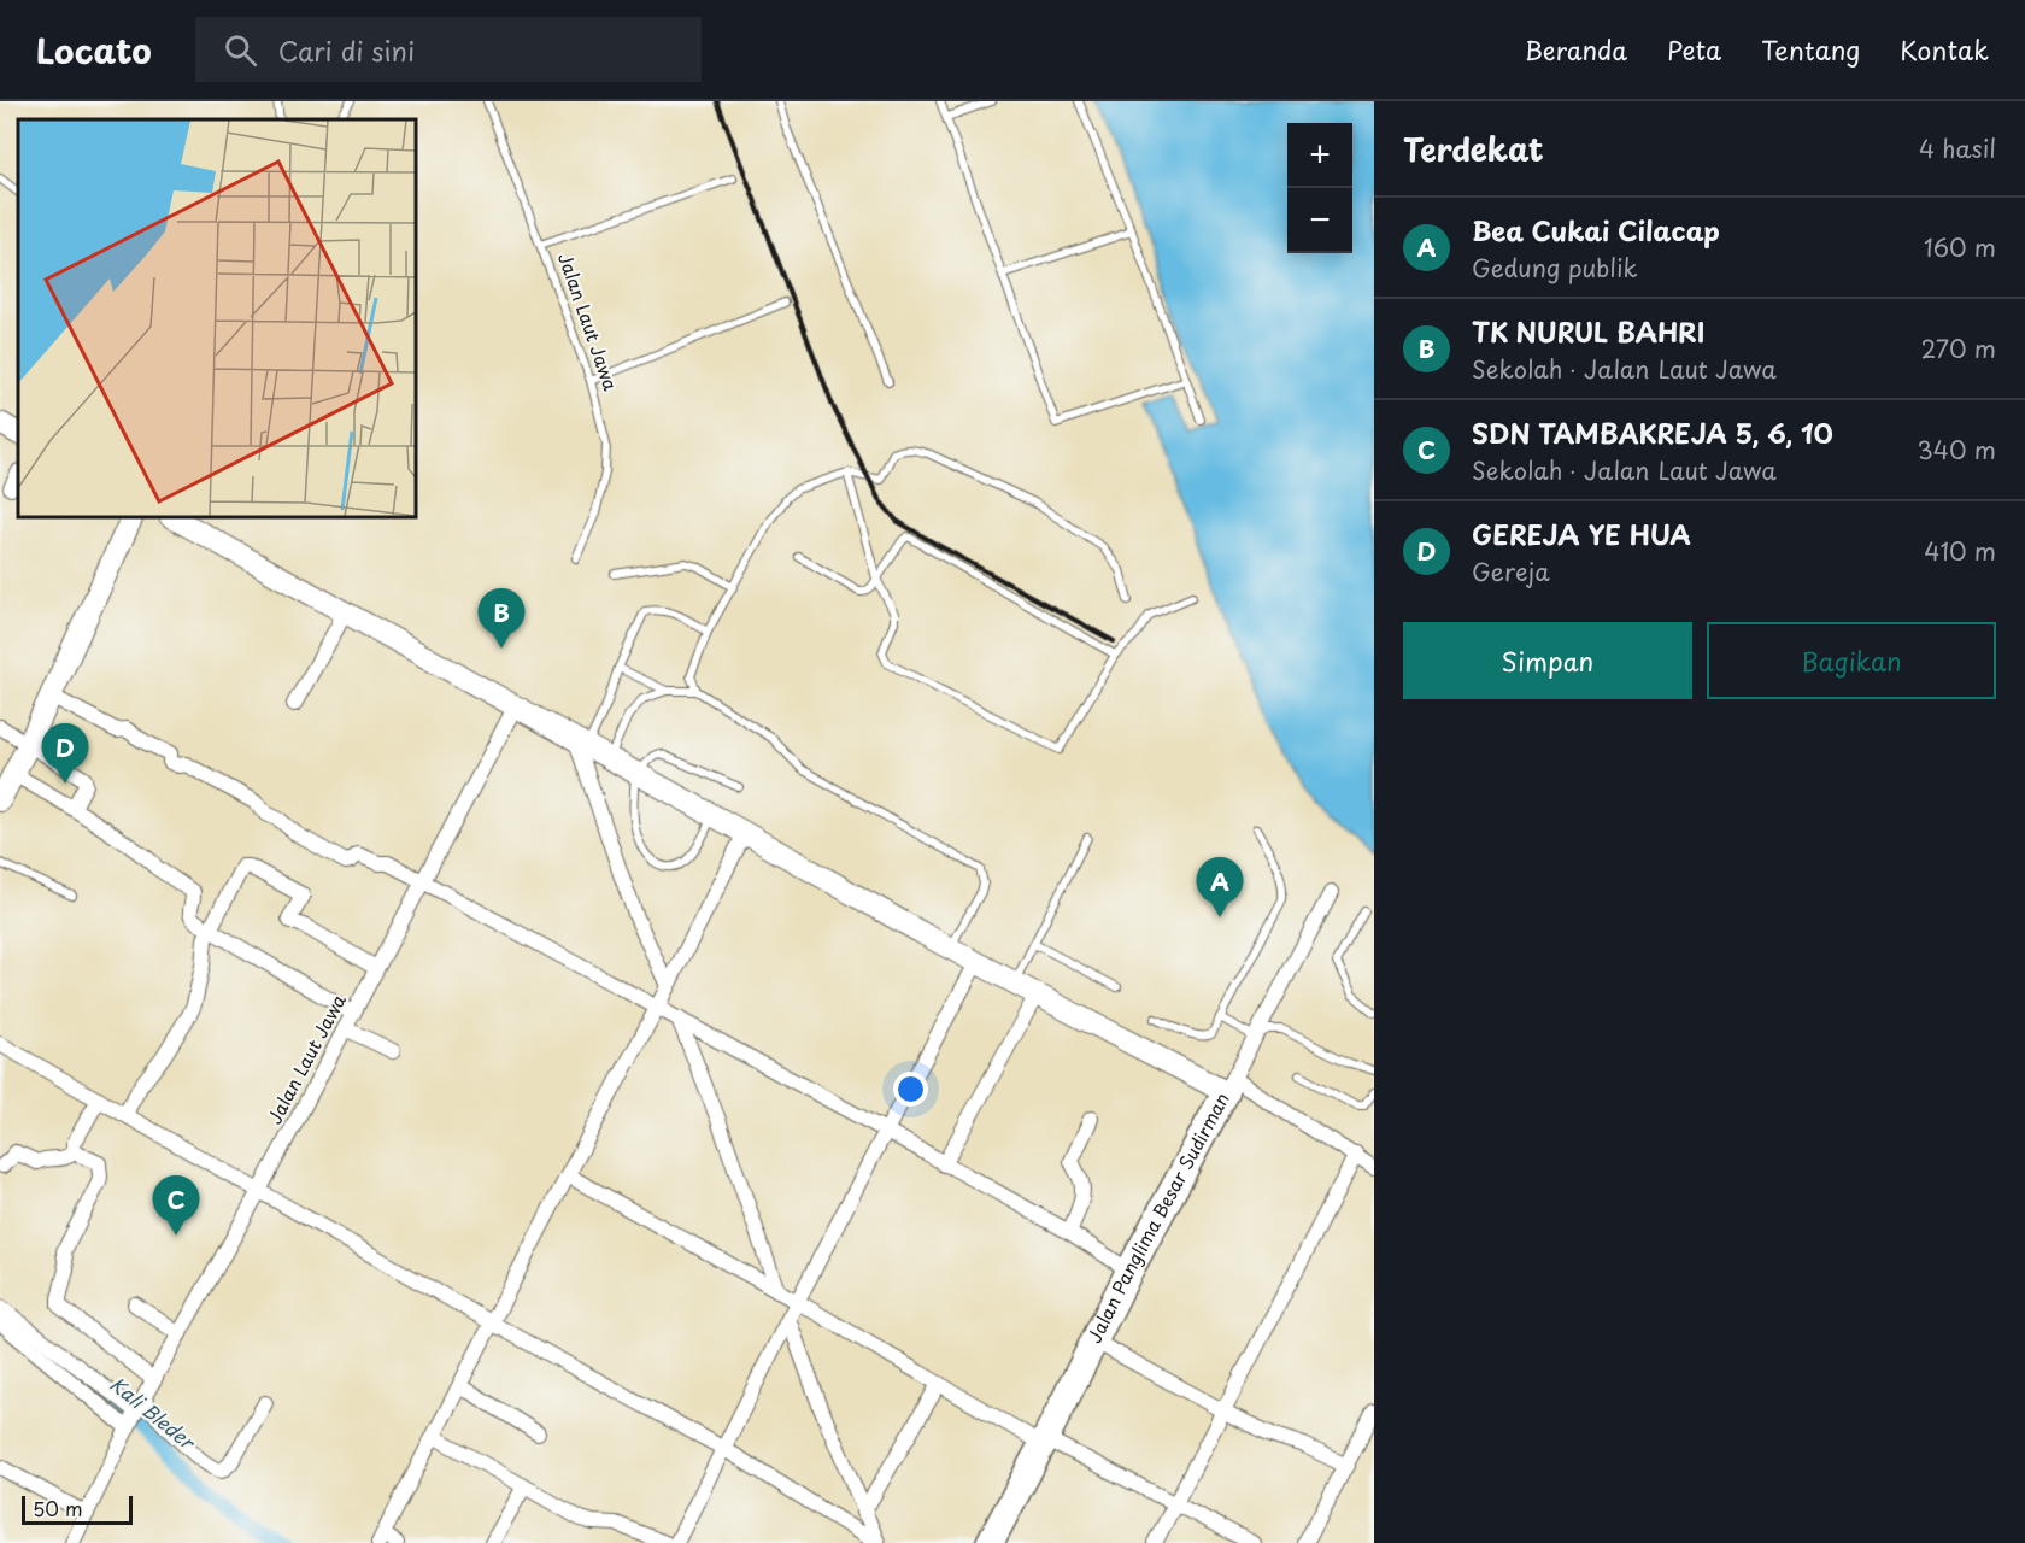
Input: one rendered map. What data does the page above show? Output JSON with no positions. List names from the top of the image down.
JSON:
{
  "streets": {
    "highway": ["Jalan Panglima Besar Sudirman"],
    "street": ["Jalan Laut Jawa"]
  },
  "water": ["Kali Bleder"],
  "scale_bar": "50 m",
  "page": {
    "header": "Locato",
    "search": "Cari di sini",
    "nav": [
      "Beranda",
      "Peta",
      "Tentang",
      "Kontak"
    ],
    "heading": ["Terdekat", "4 hasil"],
    "map_buttons": ["+", "−"],
    "list": [
      {
        "mark": "A",
        "name": "Bea Cukai Cilacap",
        "note": "Gedung publik",
        "value": "160 m"
      },
      {
        "mark": "B",
        "name": "TK NURUL BAHRI",
        "note": "Sekolah · Jalan Laut Jawa",
        "value": "270 m"
      },
      {
        "mark": "C",
        "name": "SDN TAMBAKREJA 5, 6, 10",
        "note": "Sekolah · Jalan Laut Jawa",
        "value": "340 m"
      },
      {
        "mark": "D",
        "name": "GEREJA YE HUA",
        "note": "Gereja",
        "value": "410 m"
      }
    ],
    "pins": [
      "B",
      "D",
      "A",
      "C"
    ],
    "buttons": ["Simpan", "Bagikan"],
    "scale": "50 m"
  }
}
